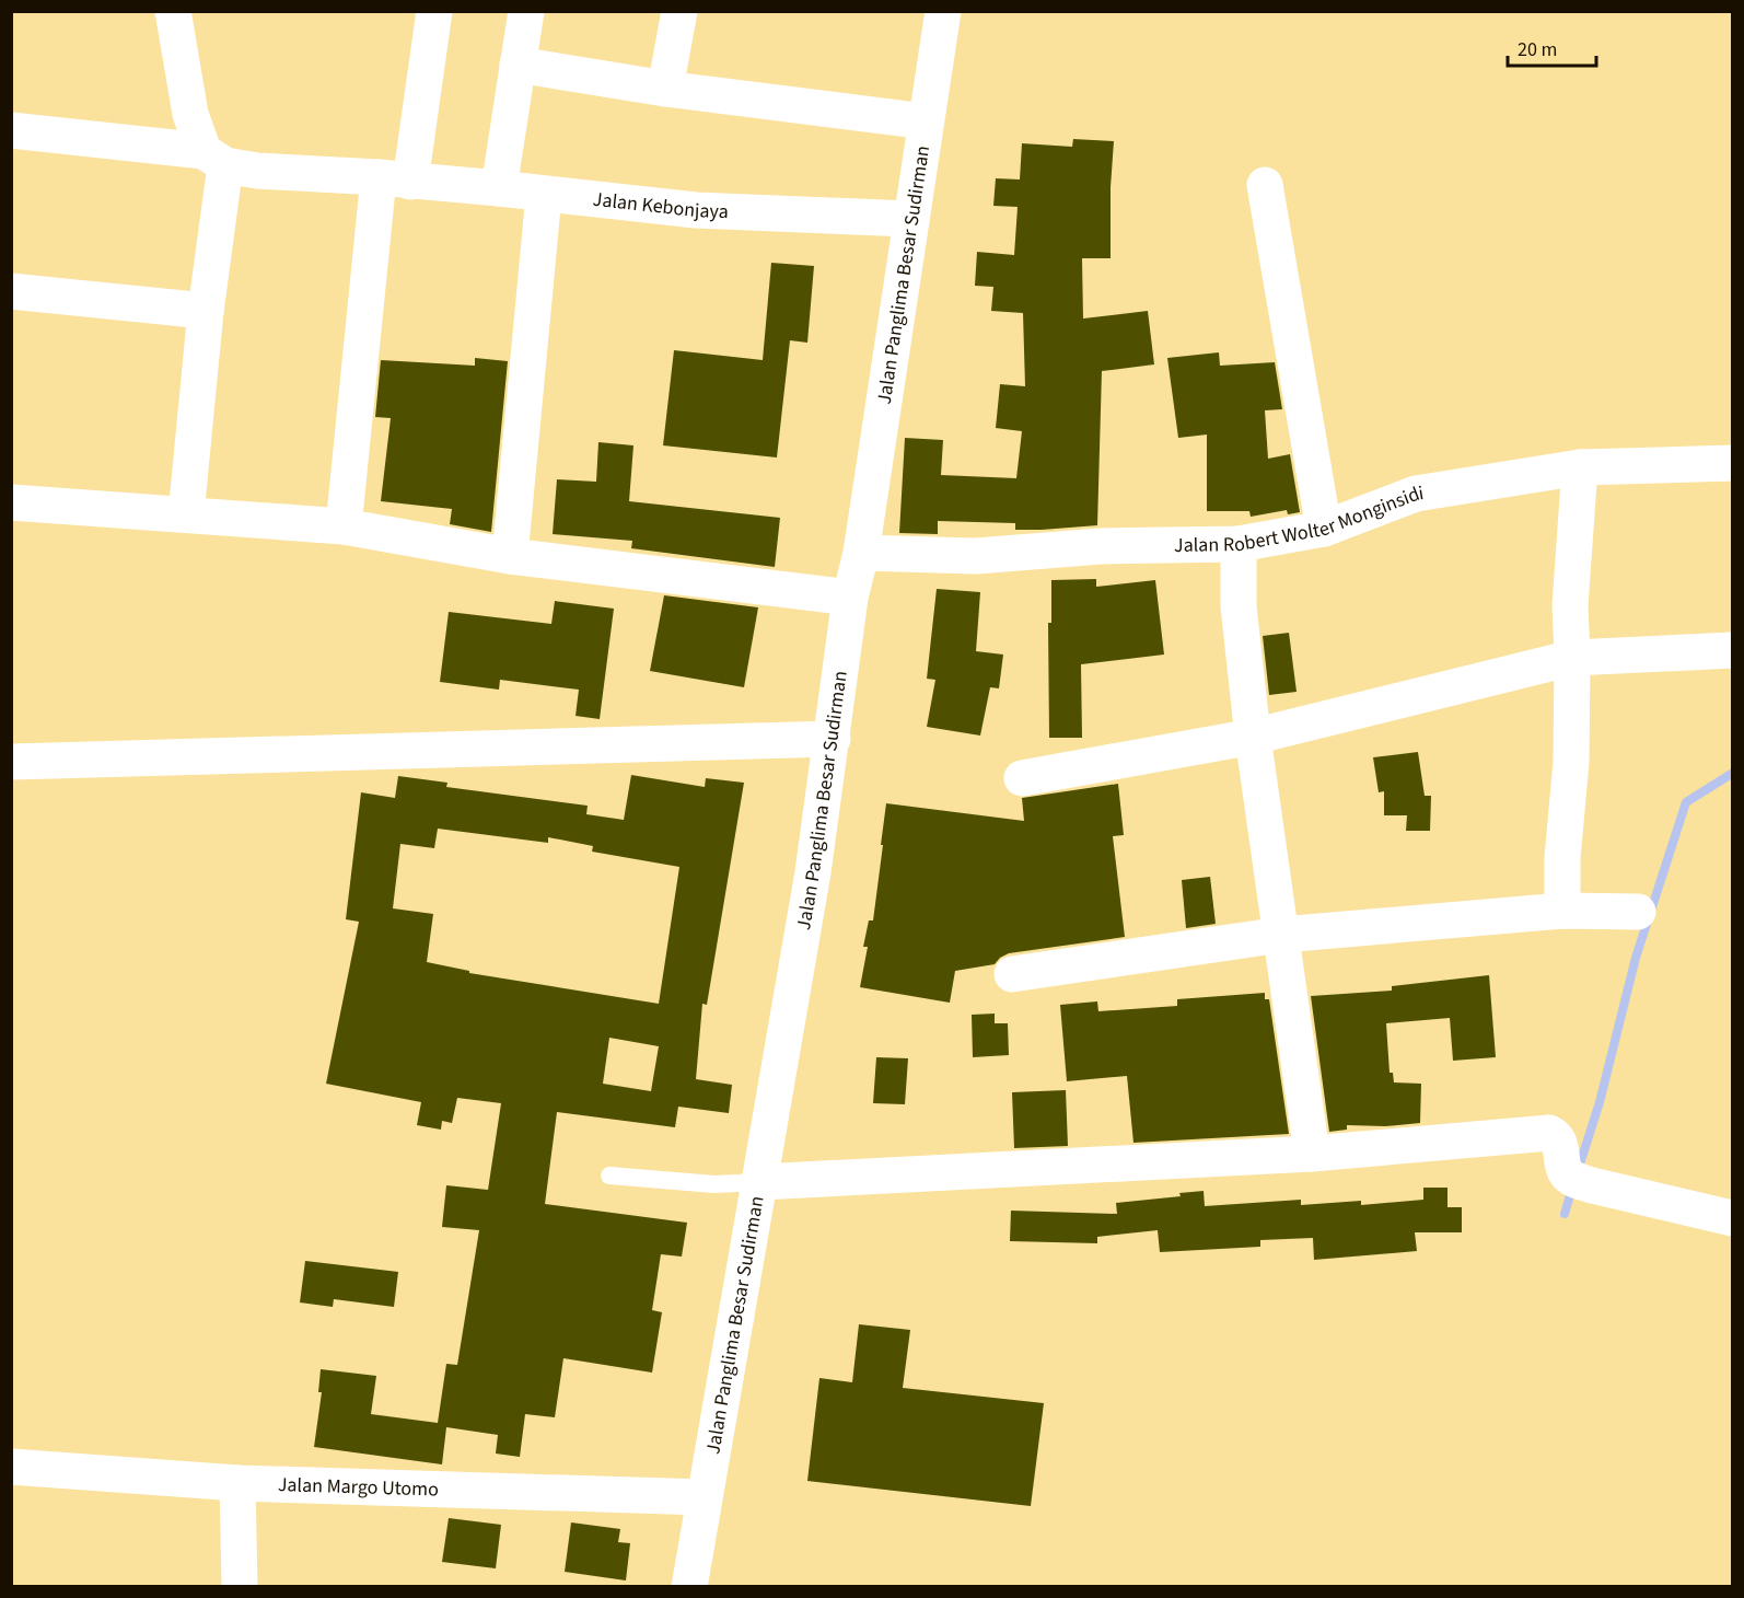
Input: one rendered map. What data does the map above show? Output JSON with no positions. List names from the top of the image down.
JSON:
{
  "streets": {
    "street": [
      "Jalan Kebonjaya",
      "Jalan Panglima Besar Sudirman",
      "Jalan Robert Wolter Monginsidi",
      "Jalan Margo Utomo"
    ]
  },
  "crossings": [
    ["Jalan Kebonjaya", "Jalan Panglima Besar Sudirman"],
    ["Jalan Panglima Besar Sudirman", "Jalan Robert Wolter Monginsidi"],
    ["Jalan Panglima Besar Sudirman", "Jalan Margo Utomo"]
  ],
  "scale_bar": "20 m"
}
